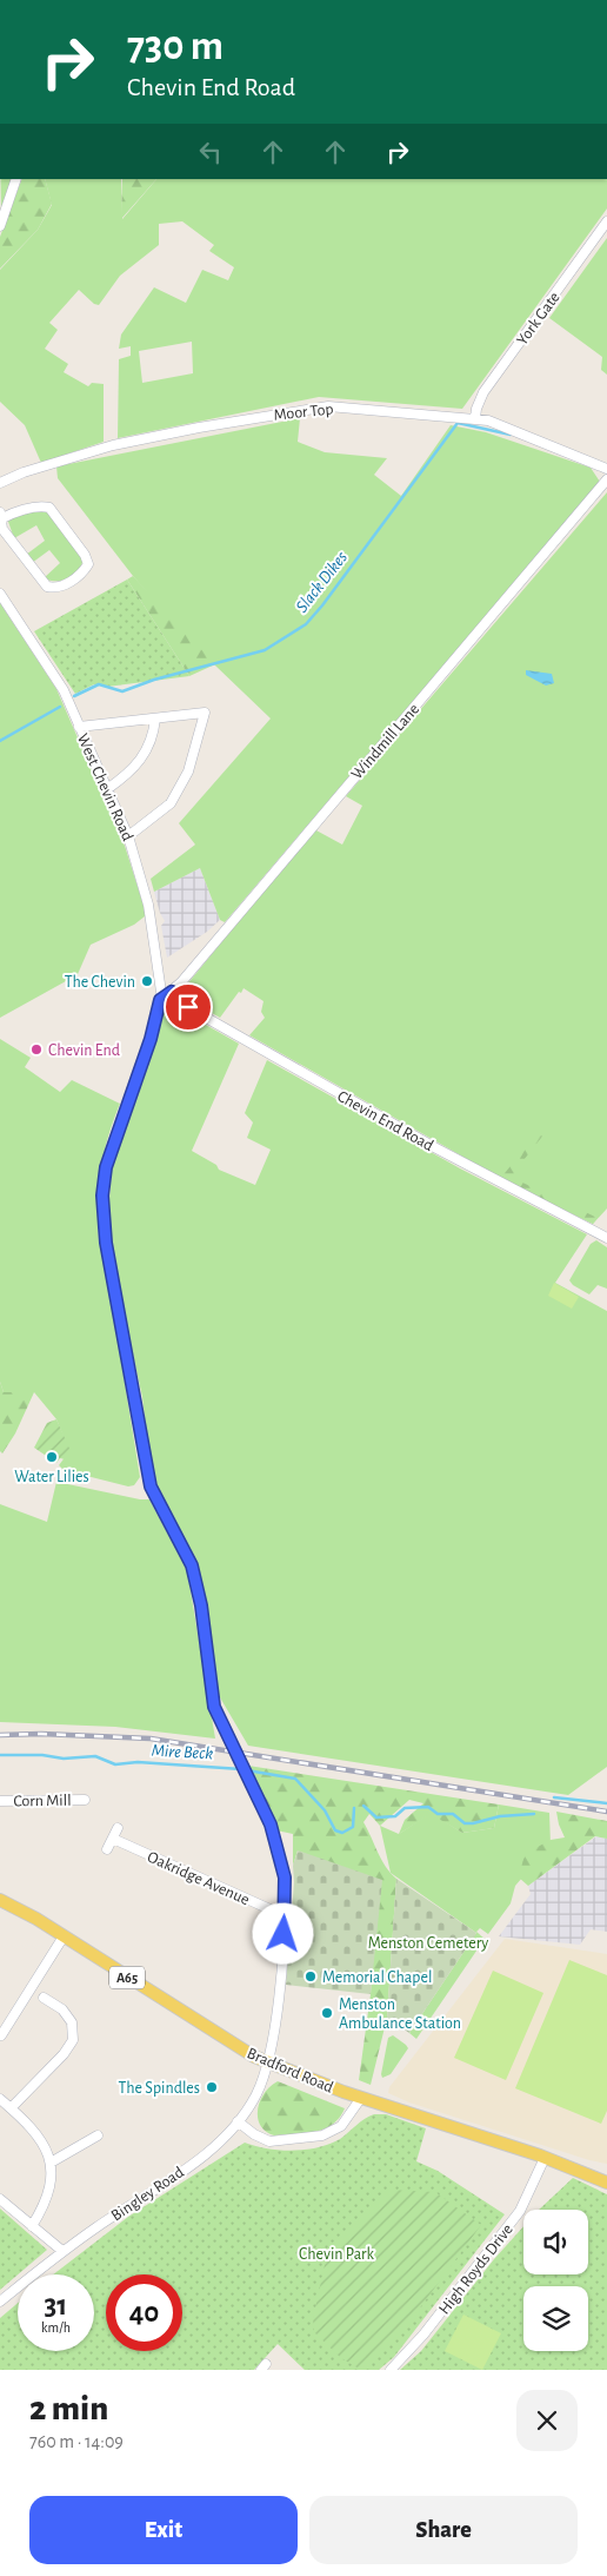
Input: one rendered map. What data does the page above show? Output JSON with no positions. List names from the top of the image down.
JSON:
{
  "streets": {
    "main road": ["A65", "Bradford Road"],
    "street": [
      "York Gate",
      "Moor Top",
      "Windmill Lane",
      "West Chevin Road",
      "Chevin End Road",
      "Corn Mill",
      "Oakridge Avenue",
      "Bingley Road",
      "High Royds Drive"
    ]
  },
  "crossings": [
    ["York Gate", "Moor Top"],
    ["Windmill Lane", "West Chevin Road"],
    ["Windmill Lane", "Chevin End Road"],
    ["West Chevin Road", "Bingley Road"],
    ["Oakridge Avenue", "Bingley Road"],
    ["Bradford Road", "Bingley Road"],
    ["Bradford Road", "High Royds Drive"]
  ],
  "water": ["Slack Dikes", "Mire Beck"],
  "parks": ["Menston Cemetery", "Chevin Park"],
  "places": [
    "The Chevin",
    "Chevin End",
    "Water Lilies",
    "Memorial Chapel",
    "Menston Ambulance Station",
    "The Spindles"
  ],
  "page": {
    "turn": ["730 m", "Chevin End Road"],
    "speed": "31 km/h",
    "limit": "40",
    "heading": ["2 min", "760 m · 14:09"],
    "buttons": ["Exit", "Share"]
  }
}
